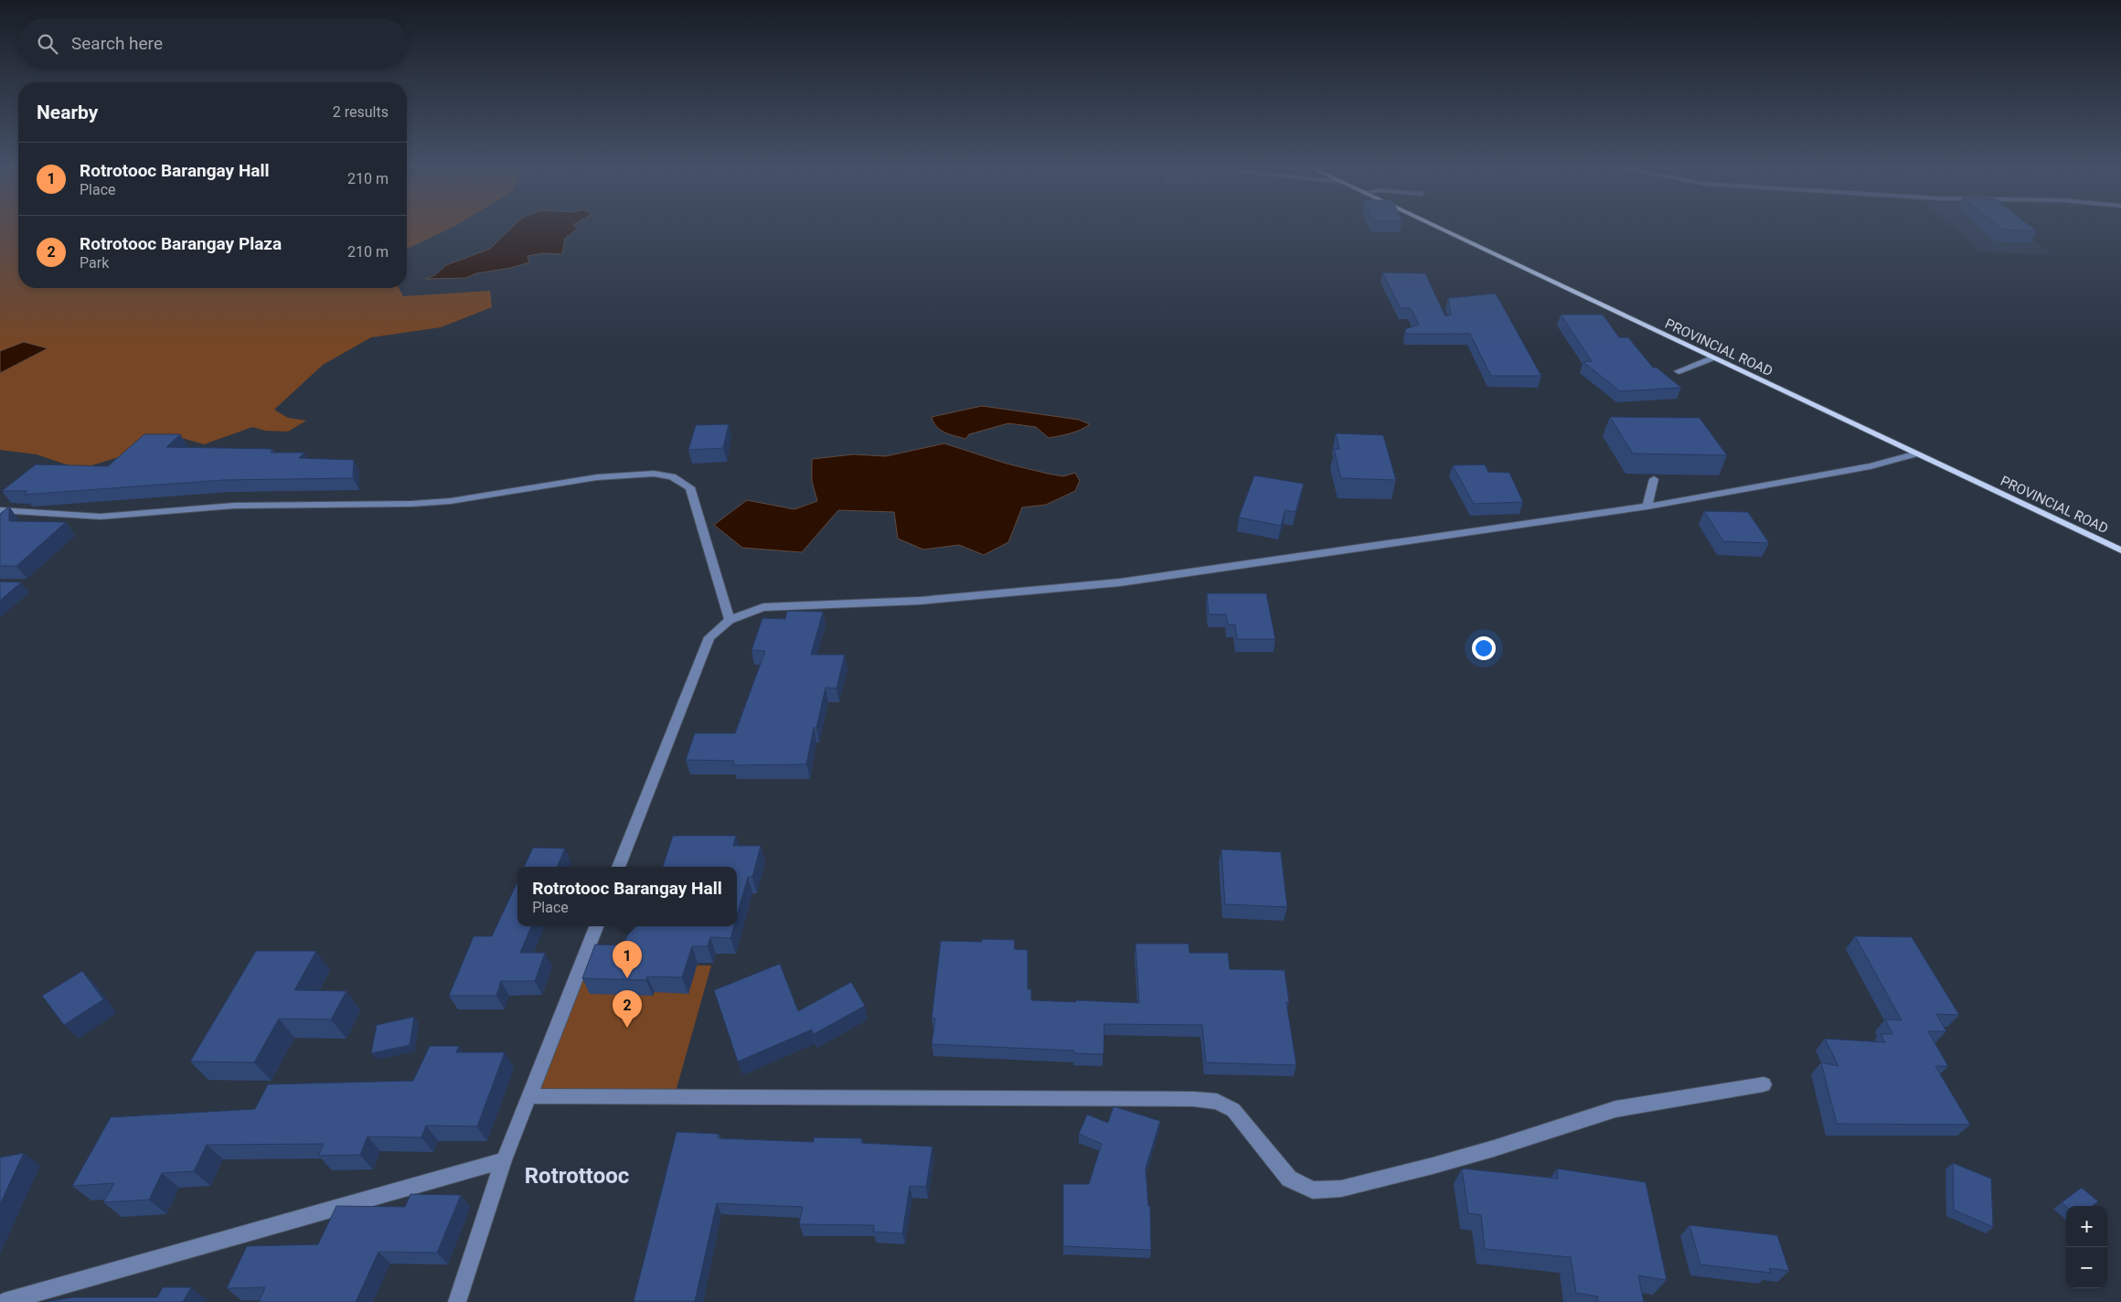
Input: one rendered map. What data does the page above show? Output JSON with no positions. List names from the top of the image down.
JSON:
{
  "streets": {
    "main road": ["PROVINCIAL ROAD"]
  },
  "districts": ["Rotrottooc"],
  "page": {
    "search": "Search here",
    "heading": ["Nearby", "2 results"],
    "list": [
      {
        "mark": "1",
        "name": "Rotrotooc Barangay Hall",
        "note": "Place",
        "value": "210 m"
      },
      {
        "mark": "2",
        "name": "Rotrotooc Barangay Plaza",
        "note": "Park",
        "value": "210 m"
      }
    ],
    "popup": ["Rotrotooc Barangay Hall", "Place"],
    "pins": ["1", "2"],
    "map_buttons": ["+", "−"]
  }
}
